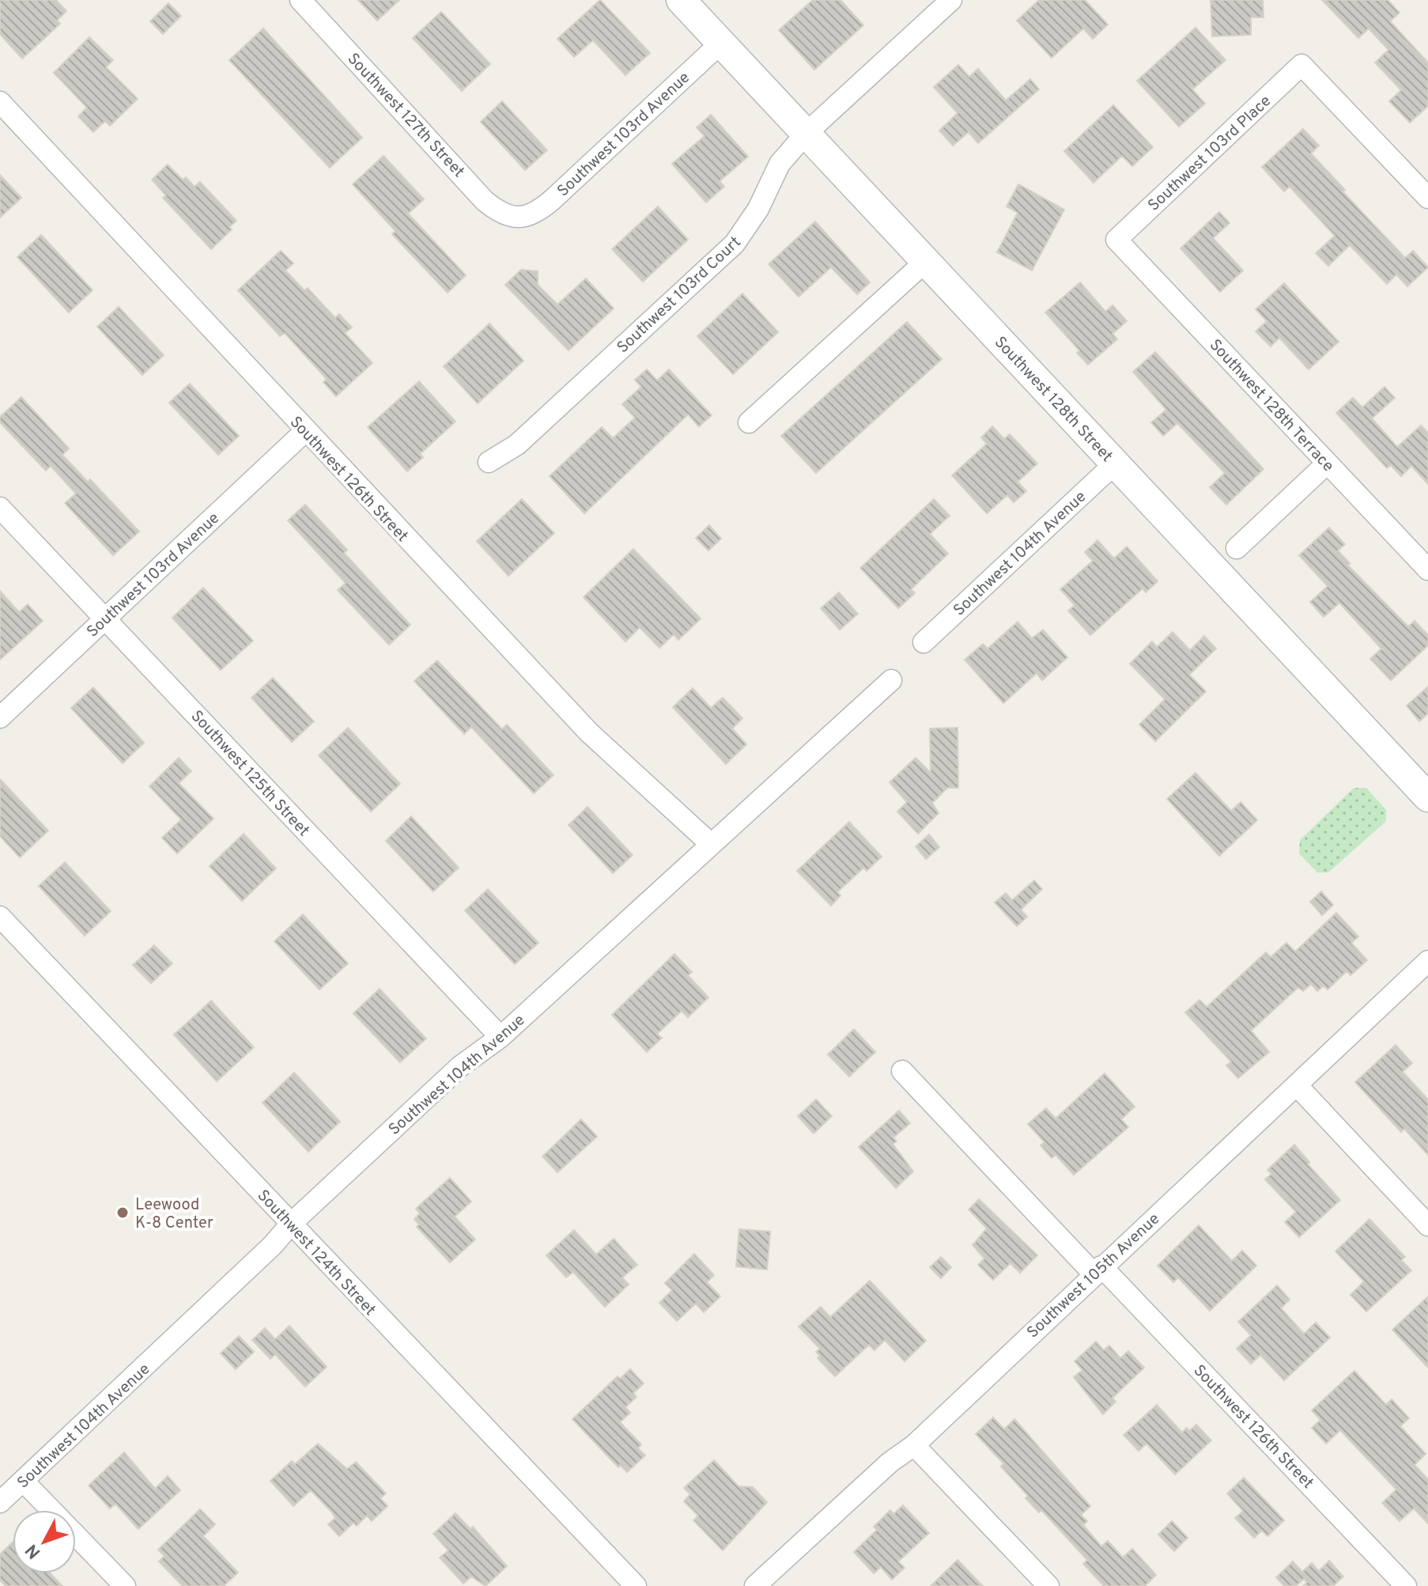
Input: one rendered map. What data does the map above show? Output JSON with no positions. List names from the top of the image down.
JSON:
{
  "streets": {
    "street": [
      "Southwest 127th Street",
      "Southwest 103rd Avenue",
      "Southwest 103rd Place",
      "Southwest 103rd Court",
      "Southwest 128th Street",
      "Southwest 128th Terrace",
      "Southwest 126th Street",
      "Southwest 104th Avenue",
      "Southwest 125th Street",
      "Southwest 124th Street",
      "Southwest 105th Avenue"
    ]
  },
  "crossings": [
    ["Southwest 127th Street", "Southwest 103rd Avenue"],
    ["Southwest 103rd Avenue", "Southwest 128th Street"],
    ["Southwest 103rd Avenue", "Southwest 126th Street"],
    ["Southwest 103rd Avenue", "Southwest 125th Street"],
    ["Southwest 103rd Place", "Southwest 128th Terrace"],
    ["Southwest 103rd Court", "Southwest 128th Street"],
    ["Southwest 128th Street", "Southwest 104th Avenue"],
    ["Southwest 126th Street", "Southwest 104th Avenue"],
    ["Southwest 126th Street", "Southwest 105th Avenue"],
    ["Southwest 104th Avenue", "Southwest 125th Street"],
    ["Southwest 104th Avenue", "Southwest 124th Street"]
  ],
  "places": ["Leewood K-8 Center"],
  "north": "bottom left"
}
